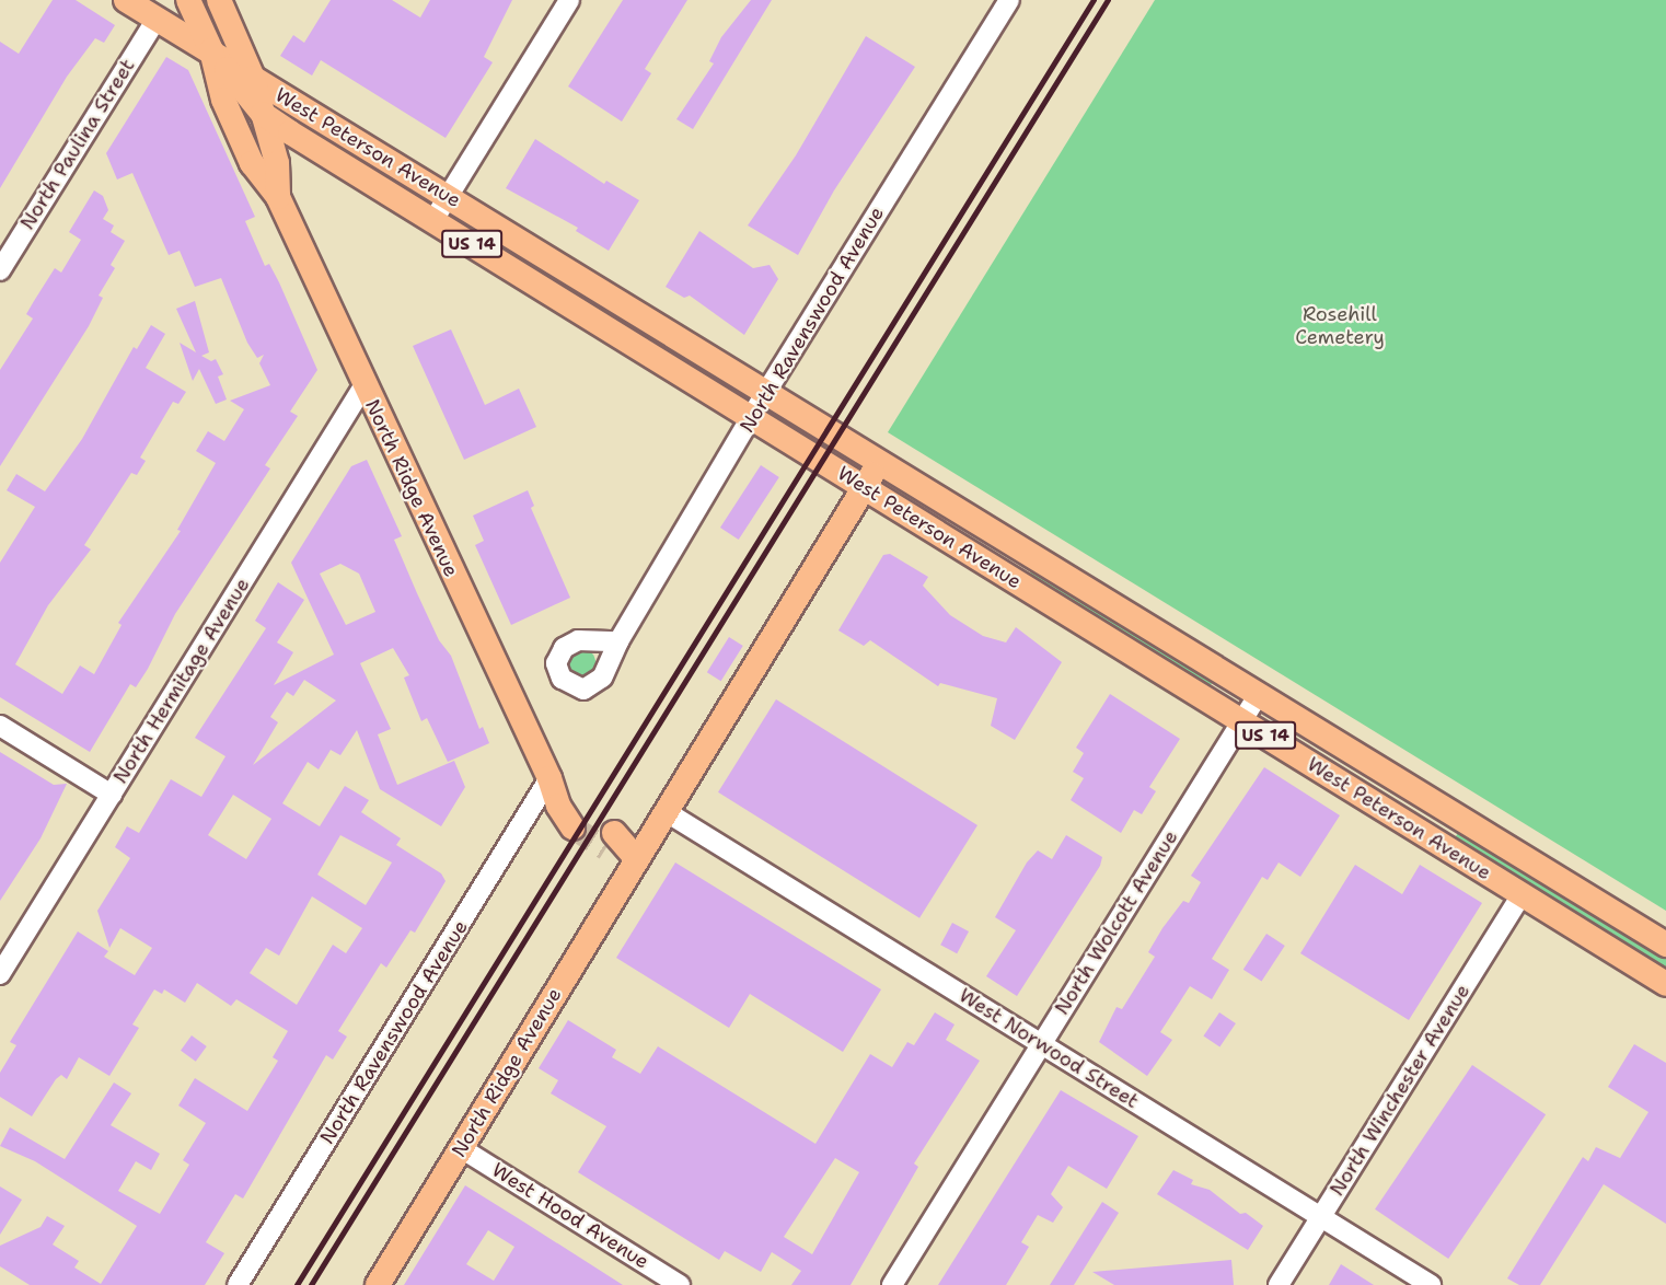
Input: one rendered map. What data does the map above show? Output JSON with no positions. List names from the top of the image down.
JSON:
{
  "streets": {
    "main road": ["West Peterson Avenue", "US 14", "North Ridge Avenue"],
    "street": [
      "North Paulina Street",
      "North Ravenswood Avenue",
      "North Hermitage Avenue",
      "North Wolcott Avenue",
      "West Norwood Street",
      "North Winchester Avenue",
      "West Hood Avenue"
    ]
  },
  "crossings": [
    ["North Paulina Street", "West Peterson Avenue"],
    ["West Peterson Avenue", "North Ravenswood Avenue"],
    ["West Peterson Avenue", "North Ridge Avenue"],
    ["West Peterson Avenue", "North Wolcott Avenue"],
    ["West Peterson Avenue", "North Winchester Avenue"],
    ["North Ravenswood Avenue", "North Ridge Avenue"],
    ["North Ridge Avenue", "North Hermitage Avenue"],
    ["North Ridge Avenue", "West Hood Avenue"],
    ["North Wolcott Avenue", "West Norwood Street"],
    ["West Norwood Street", "North Winchester Avenue"]
  ],
  "parks": ["Rosehill Cemetery"]
}
